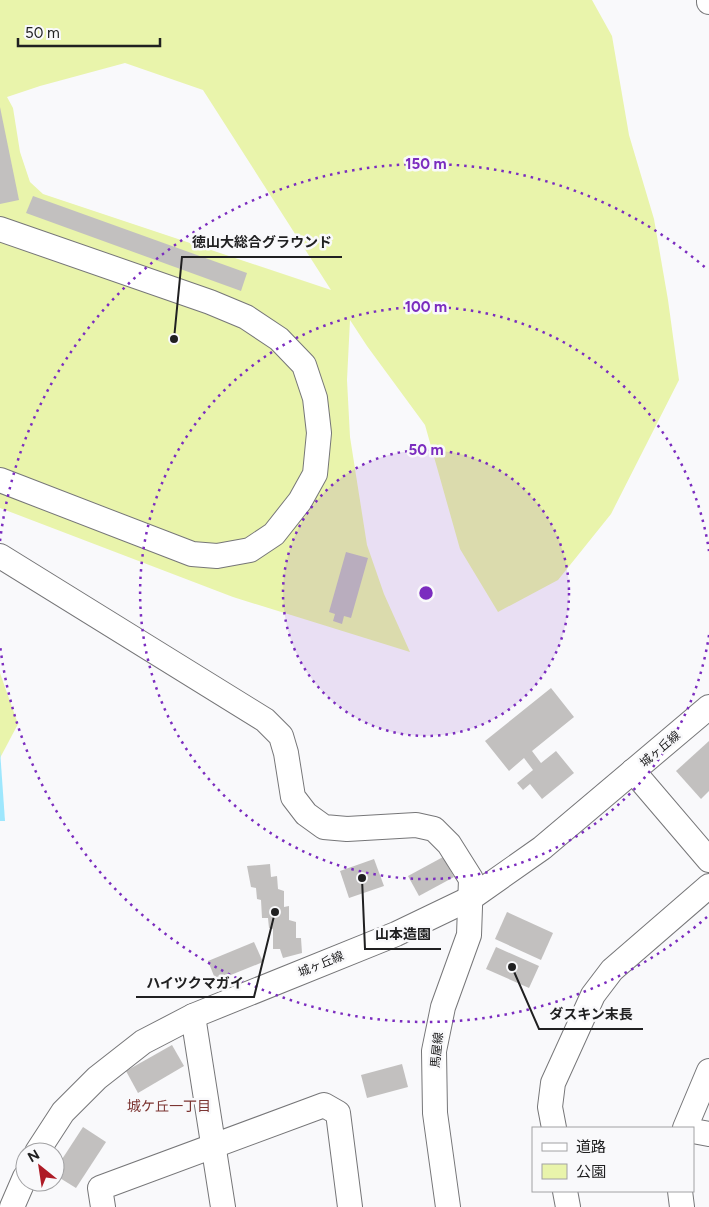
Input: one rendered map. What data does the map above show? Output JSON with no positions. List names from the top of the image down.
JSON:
{
  "streets": {
    "street": ["城ヶ丘線", "馬屋線"]
  },
  "crossings": [
    ["城ヶ丘線", "馬屋線"]
  ],
  "districts": ["城ケ丘一丁目"],
  "places": [
    "徳山大総合グラウンド",
    "山本造園",
    "ハイツクマガイ",
    "ダスキン末長"
  ],
  "legend": ["道路", "公園"],
  "scale_bar": "50 m",
  "north": "top left",
  "rings": ["150 m", "100 m", "50 m"]
}
